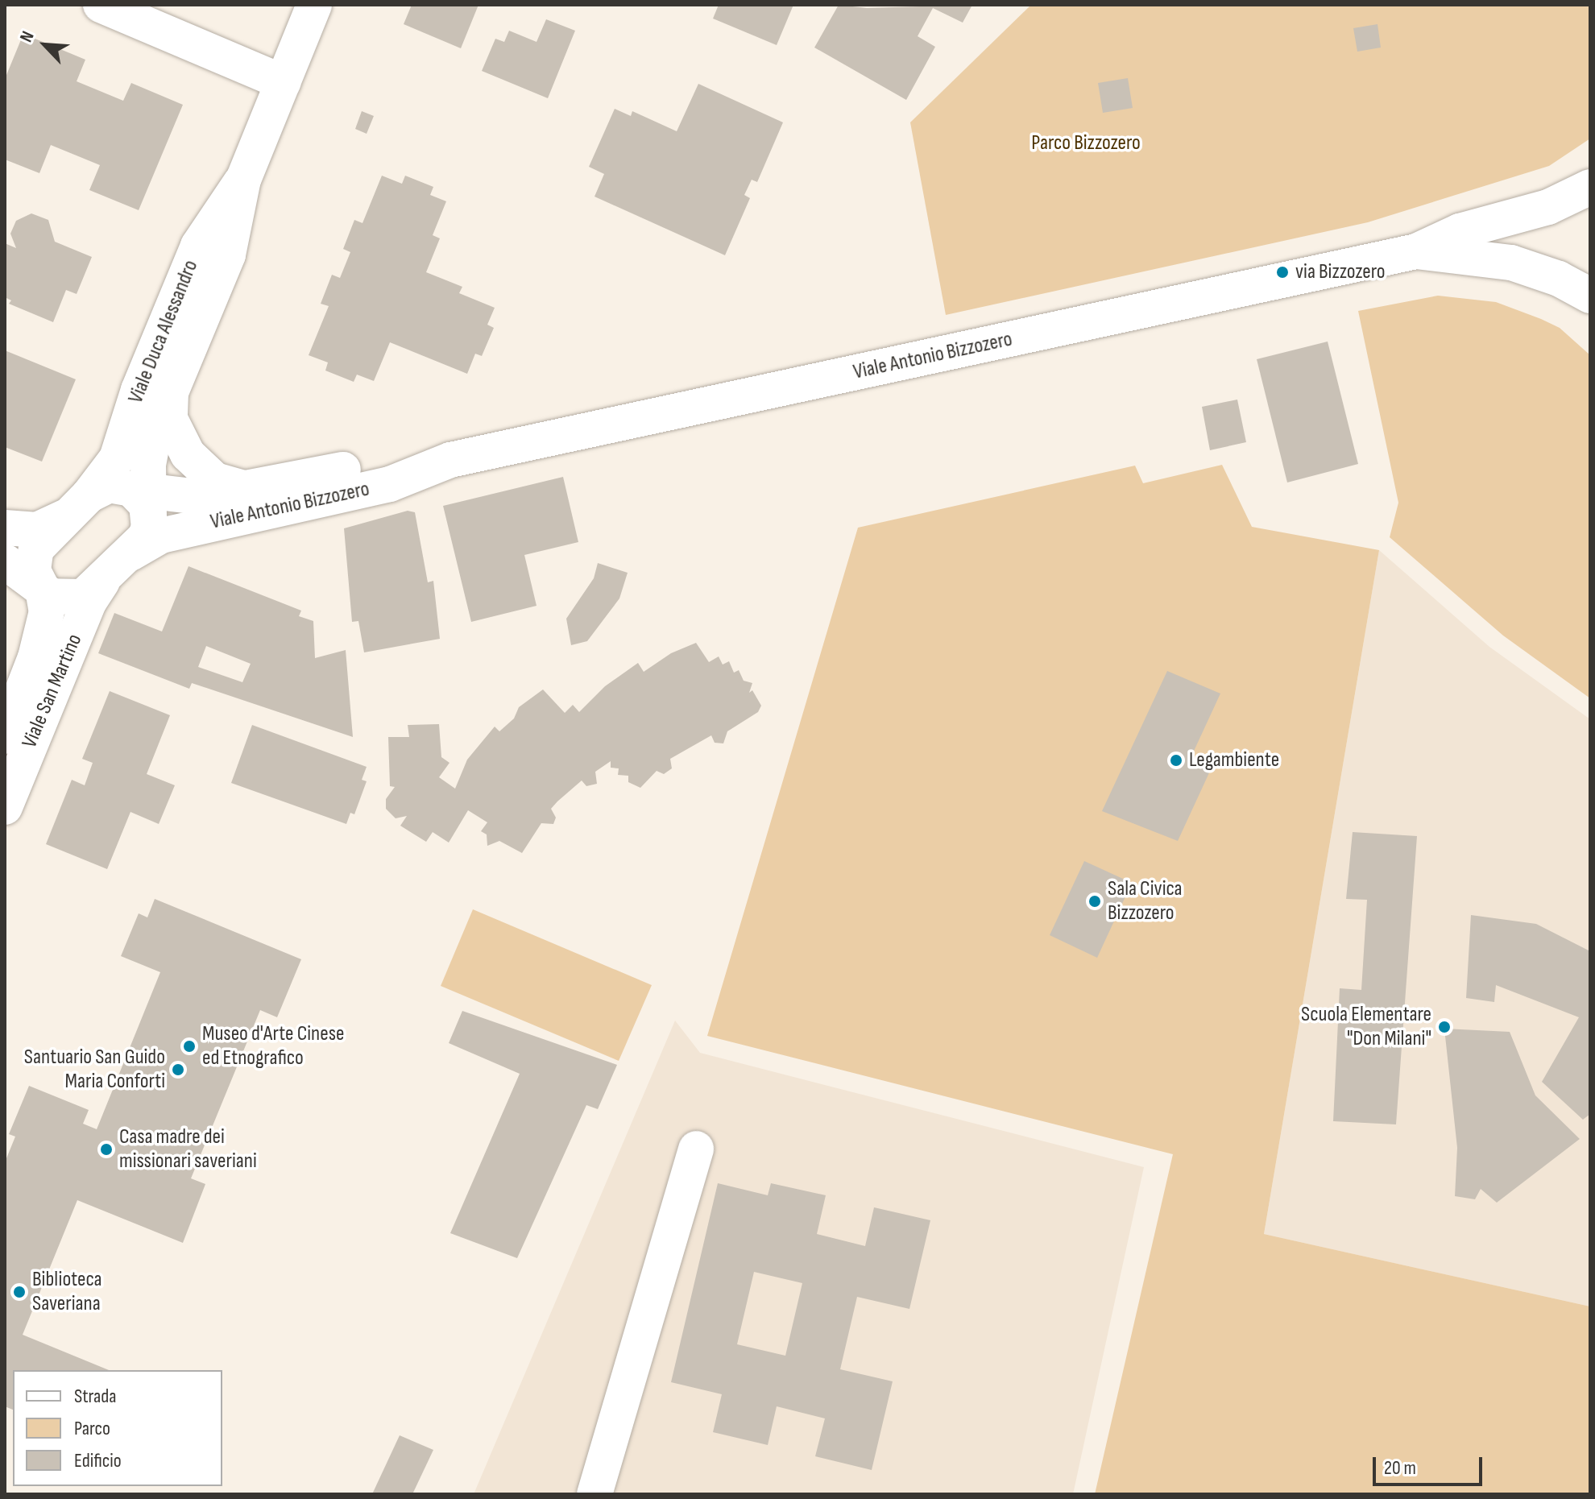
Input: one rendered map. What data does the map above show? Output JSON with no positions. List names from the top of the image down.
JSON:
{
  "streets": {
    "street": ["Viale Duca Alessandro", "Viale Antonio Bizzozero", "Viale San Martino"]
  },
  "crossings": [
    ["Viale Duca Alessandro", "Viale Antonio Bizzozero"],
    ["Viale Duca Alessandro", "Viale San Martino"]
  ],
  "parks": ["Parco Bizzozero"],
  "places": [
    "via Bizzozero",
    "Legambiente",
    "Sala Civica Bizzozero",
    "Scuola Elementare \"Don Milani\"",
    "Museo d'Arte Cinese ed Etnografico",
    "Santuario San Guido Maria Conforti",
    "Casa madre dei missionari saveriani",
    "Biblioteca Saveriana"
  ],
  "legend": ["Strada", "Parco", "Edificio"],
  "scale_bar": "20 m",
  "north": "top left"
}
